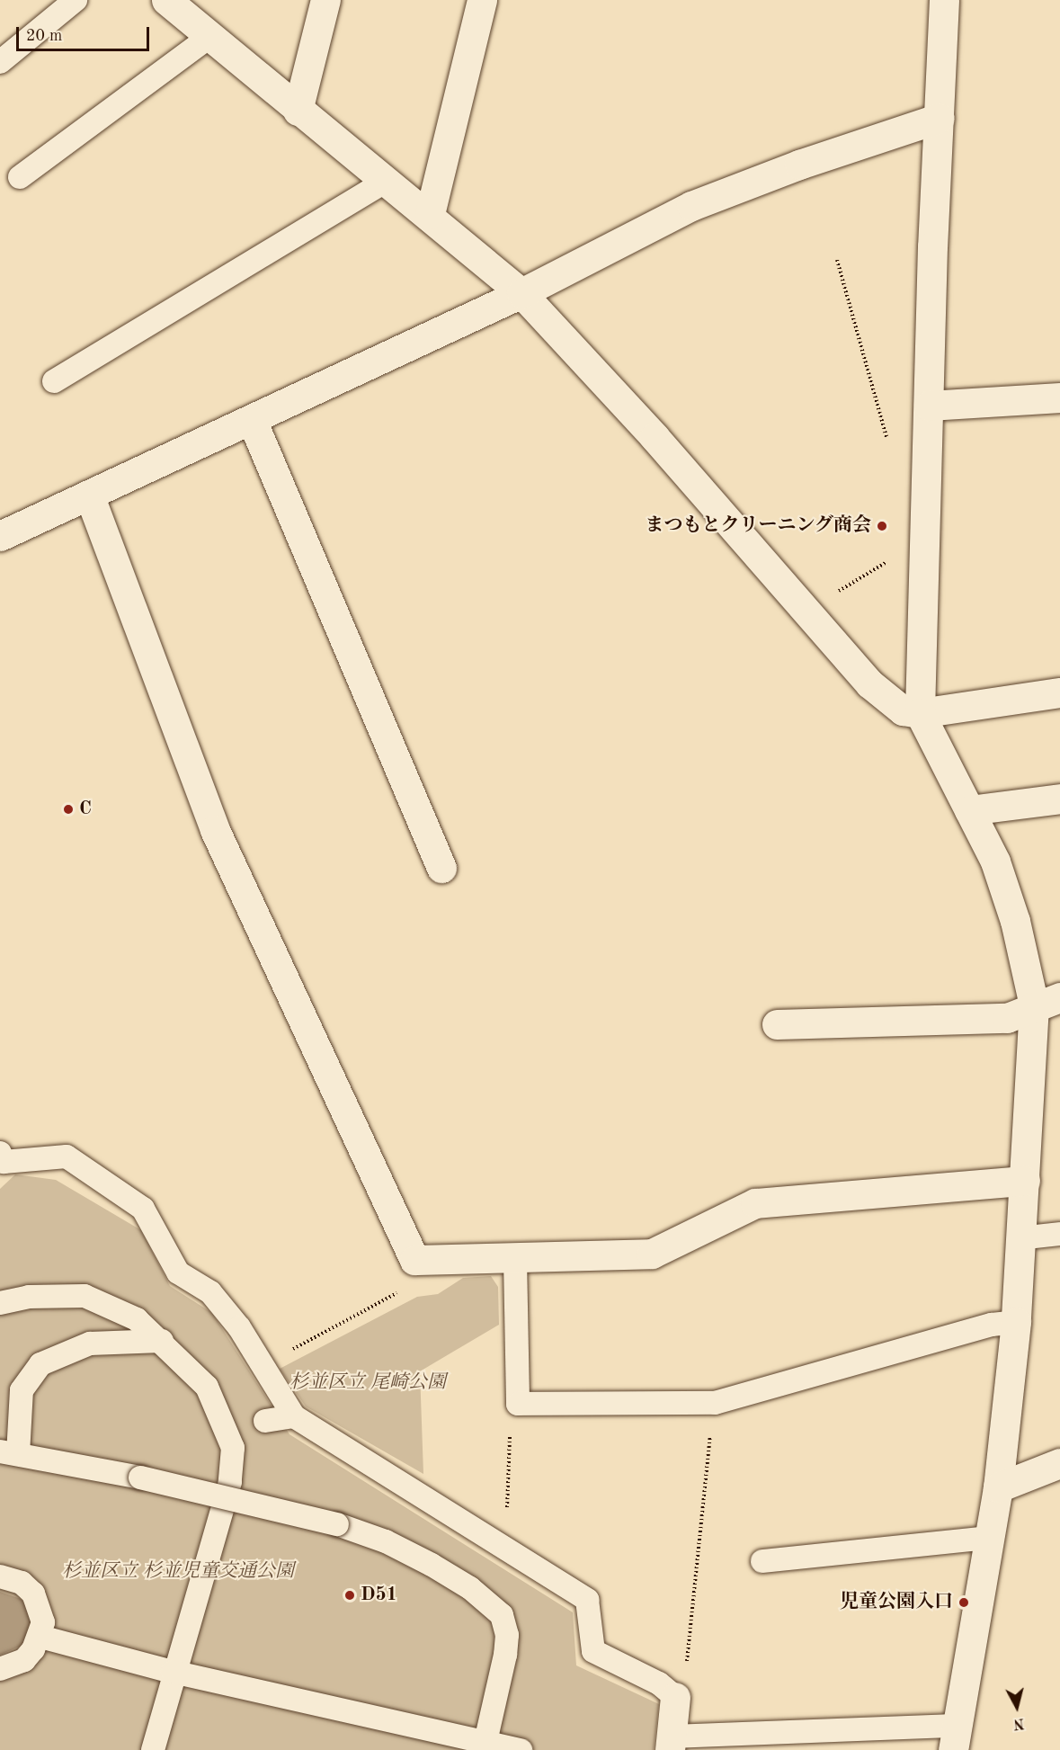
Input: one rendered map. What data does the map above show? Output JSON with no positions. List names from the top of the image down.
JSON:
{
  "parks": ["杉並区立 尾崎公園", "杉並区立 杉並児童交通公園"],
  "places": [
    "まつもとクリーニング商会",
    "C",
    "D51",
    "児童公園入口"
  ],
  "scale_bar": "20 m",
  "north": "bottom"
}
